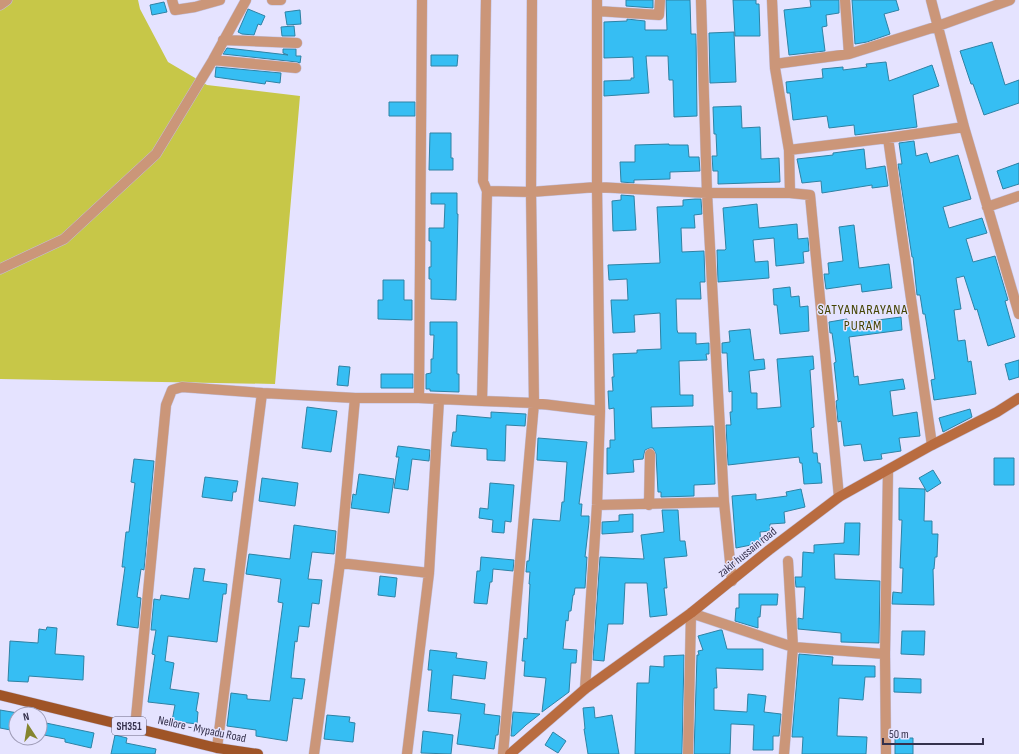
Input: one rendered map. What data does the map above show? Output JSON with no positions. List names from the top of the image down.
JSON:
{
  "streets": {
    "main road": ["SH351", "Nellore - Mypadu Road"],
    "street": ["zakir hussain road"]
  },
  "districts": ["SATYANARAYANA PURAM"],
  "scale_bar": "50 m",
  "north": "top"
}
